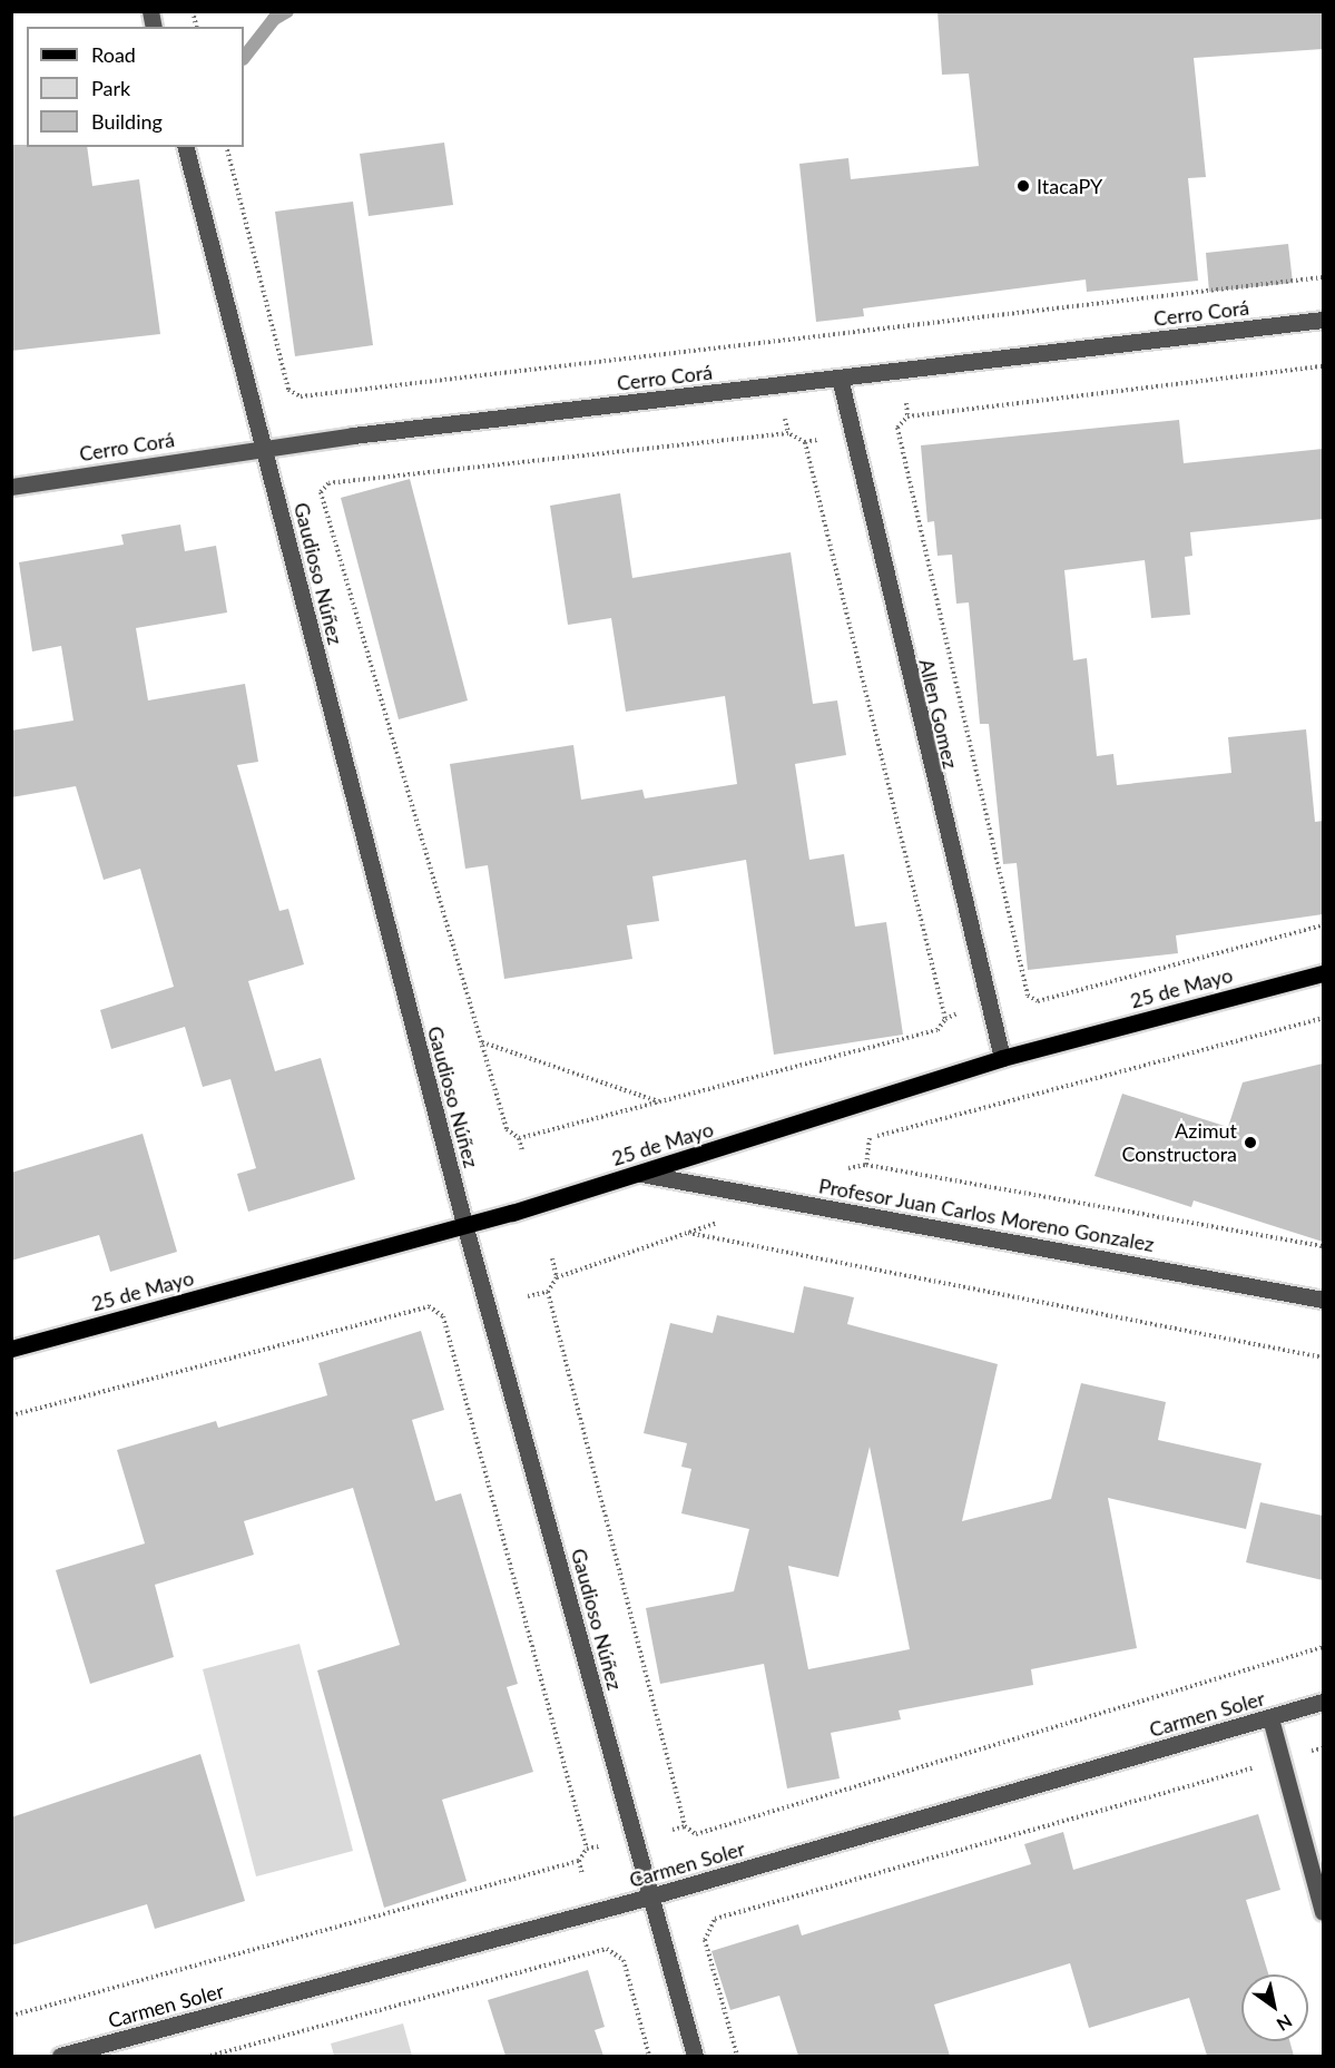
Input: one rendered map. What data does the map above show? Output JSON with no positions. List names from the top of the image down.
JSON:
{
  "streets": {
    "main road": ["25 de Mayo"],
    "street": [
      "Cerro Corá",
      "Gaudioso Núñez",
      "Allen Gomez",
      "Profesor Juan Carlos Moreno Gonzalez",
      "Carmen Soler"
    ]
  },
  "crossings": [
    ["Cerro Corá", "Gaudioso Núñez"],
    ["Cerro Corá", "Allen Gomez"],
    ["Gaudioso Núñez", "25 de Mayo"],
    ["Gaudioso Núñez", "Carmen Soler"],
    ["Allen Gomez", "25 de Mayo"],
    ["25 de Mayo", "Profesor Juan Carlos Moreno Gonzalez"]
  ],
  "places": ["ItacaPY", "Azimut Constructora"],
  "legend": ["Road", "Park", "Building"],
  "north": "bottom right"
}
